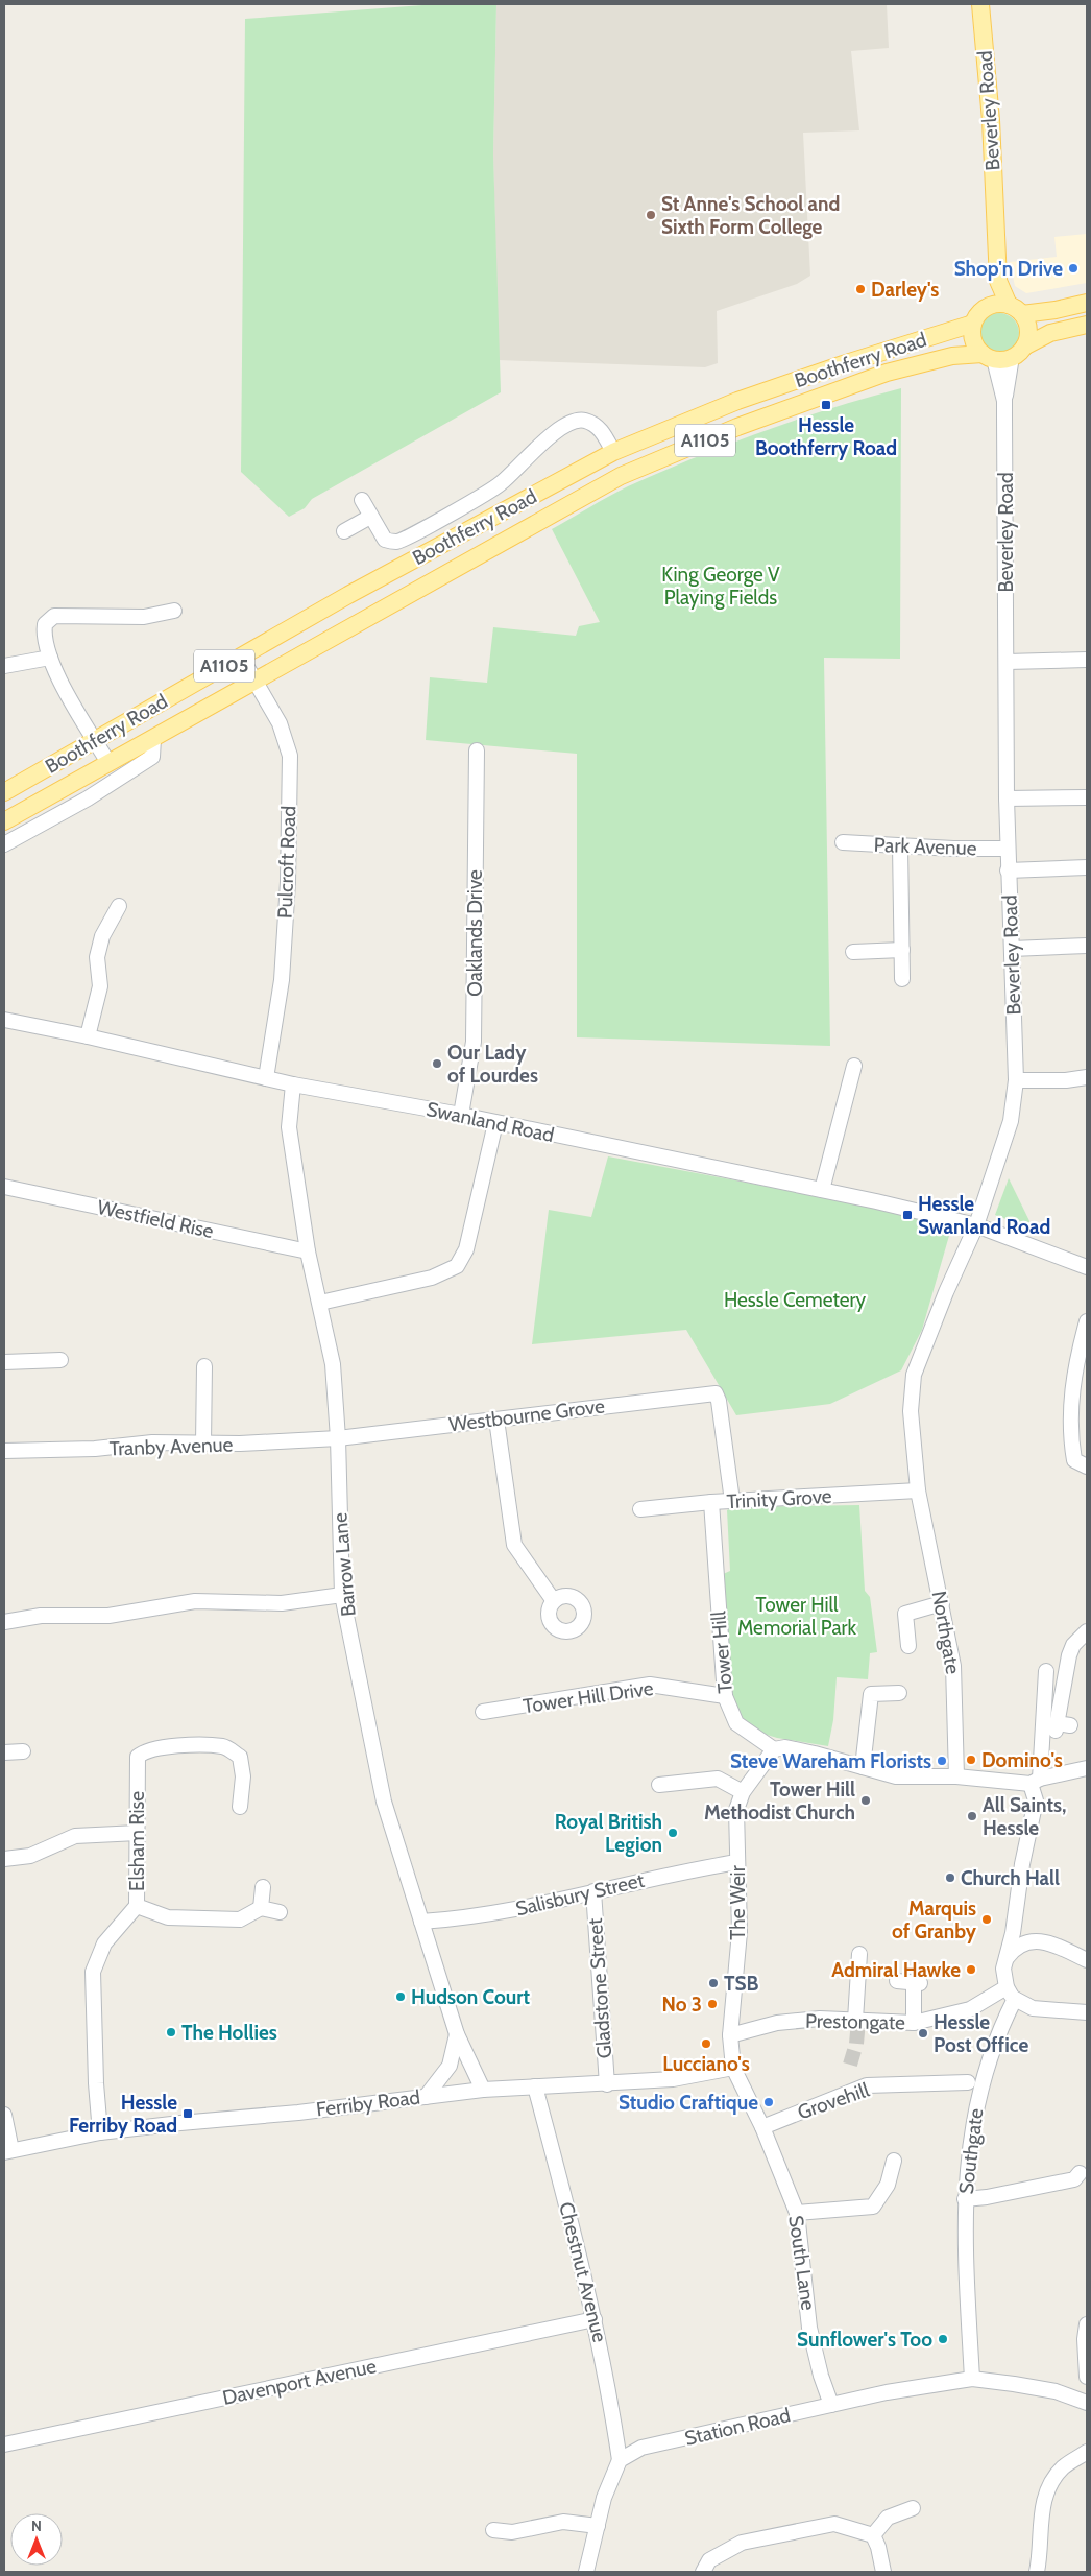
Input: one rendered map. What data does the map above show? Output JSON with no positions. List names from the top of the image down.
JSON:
{
  "streets": {
    "main road": ["Beverley Road", "Boothferry Road", "A1105"],
    "street": [
      "Park Avenue",
      "Pulcroft Road",
      "Oaklands Drive",
      "Swanland Road",
      "Westfield Rise",
      "Westbourne Grove",
      "Tranby Avenue",
      "Trinity Grove",
      "Barrow Lane",
      "Northgate",
      "Tower Hill",
      "Tower Hill Drive",
      "Elsham Rise",
      "Salisbury Street",
      "The Weir",
      "Gladstone Street",
      "Prestongate",
      "Grovehill",
      "Ferriby Road",
      "Southgate",
      "South Lane",
      "Chestnut Avenue",
      "Davenport Avenue",
      "Station Road"
    ]
  },
  "crossings": [
    ["Beverley Road", "Boothferry Road"],
    ["Beverley Road", "Park Avenue"],
    ["Beverley Road", "Swanland Road"],
    ["Beverley Road", "Trinity Grove"],
    ["Beverley Road", "Northgate"],
    ["Boothferry Road", "Pulcroft Road"],
    ["Pulcroft Road", "Swanland Road"],
    ["Oaklands Drive", "Swanland Road"],
    ["Swanland Road", "Barrow Lane"],
    ["Westfield Rise", "Barrow Lane"],
    ["Westbourne Grove", "Tranby Avenue"],
    ["Westbourne Grove", "Trinity Grove"],
    ["Westbourne Grove", "Barrow Lane"],
    ["Tranby Avenue", "Barrow Lane"],
    ["Trinity Grove", "Northgate"],
    ["Trinity Grove", "Tower Hill"],
    ["Barrow Lane", "Salisbury Street"],
    ["Barrow Lane", "Ferriby Road"],
    ["Tower Hill", "Tower Hill Drive"],
    ["Tower Hill", "The Weir"],
    ["Elsham Rise", "Ferriby Road"],
    ["Salisbury Street", "The Weir"],
    ["Salisbury Street", "Gladstone Street"],
    ["The Weir", "Prestongate"],
    ["The Weir", "Ferriby Road"],
    ["The Weir", "South Lane"],
    ["Gladstone Street", "Ferriby Road"],
    ["Prestongate", "Southgate"],
    ["Grovehill", "South Lane"],
    ["Ferriby Road", "South Lane"],
    ["Ferriby Road", "Chestnut Avenue"],
    ["Southgate", "Station Road"],
    ["South Lane", "Station Road"],
    ["Chestnut Avenue", "Davenport Avenue"],
    ["Chestnut Avenue", "Station Road"]
  ],
  "parks": ["King George V Playing Fields", "Hessle Cemetery", "Tower Hill Memorial Park"],
  "places": {
    "other": [
      "St Anne's School and Sixth Form College",
      "Shop'n Drive",
      "Darley's",
      "Our Lady of Lourdes",
      "Domino's",
      "Steve Wareham Florists",
      "Tower Hill Methodist Church",
      "All Saints, Hessle",
      "Royal British Legion",
      "Church Hall",
      "Marquis of Granby",
      "Admiral Hawke",
      "TSB",
      "Hudson Court",
      "No 3",
      "The Hollies",
      "Hessle Post Office",
      "Lucciano's",
      "Studio Craftique",
      "Sunflower's Too"
    ],
    "transit": ["Hessle Boothferry Road", "Hessle Swanland Road", "Hessle Ferriby Road"]
  },
  "north": "top"
}
